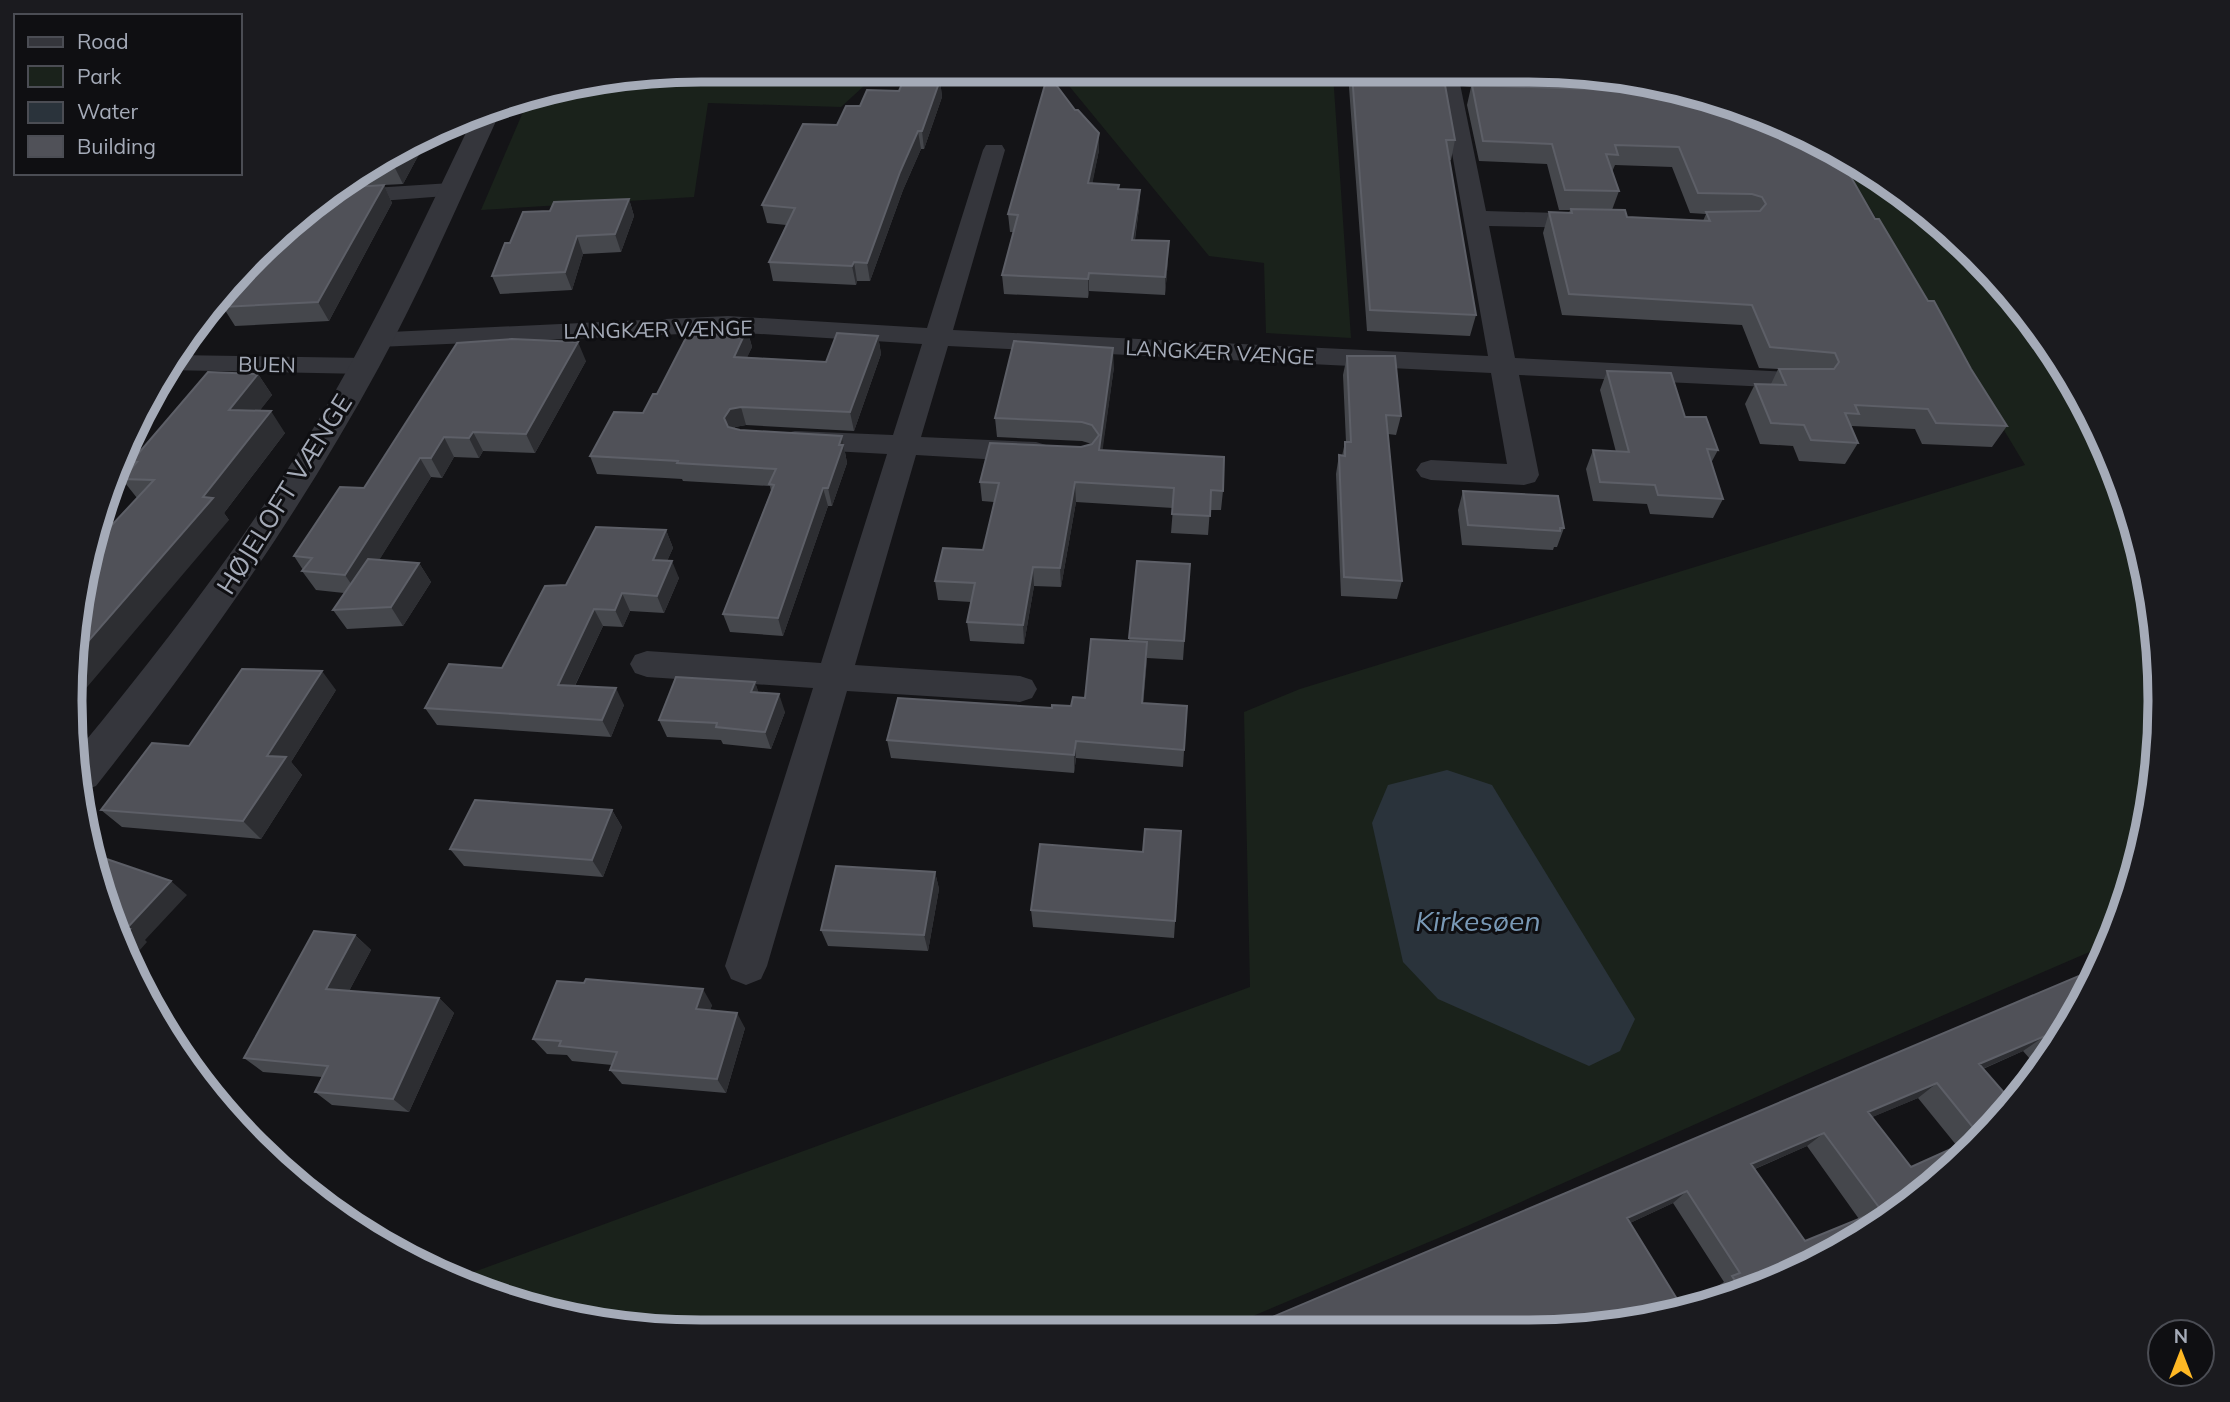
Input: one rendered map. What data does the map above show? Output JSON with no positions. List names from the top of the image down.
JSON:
{
  "streets": {
    "street": ["LANGKÆR VÆNGE", "BUEN", "HØJELOFT VÆNGE"]
  },
  "crossings": [
    ["LANGKÆR VÆNGE", "BUEN"],
    ["LANGKÆR VÆNGE", "HØJELOFT VÆNGE"],
    ["BUEN", "HØJELOFT VÆNGE"]
  ],
  "water": ["Kirkesøen"],
  "legend": [
    "Road",
    "Park",
    "Water",
    "Building"
  ],
  "north": "top"
}
